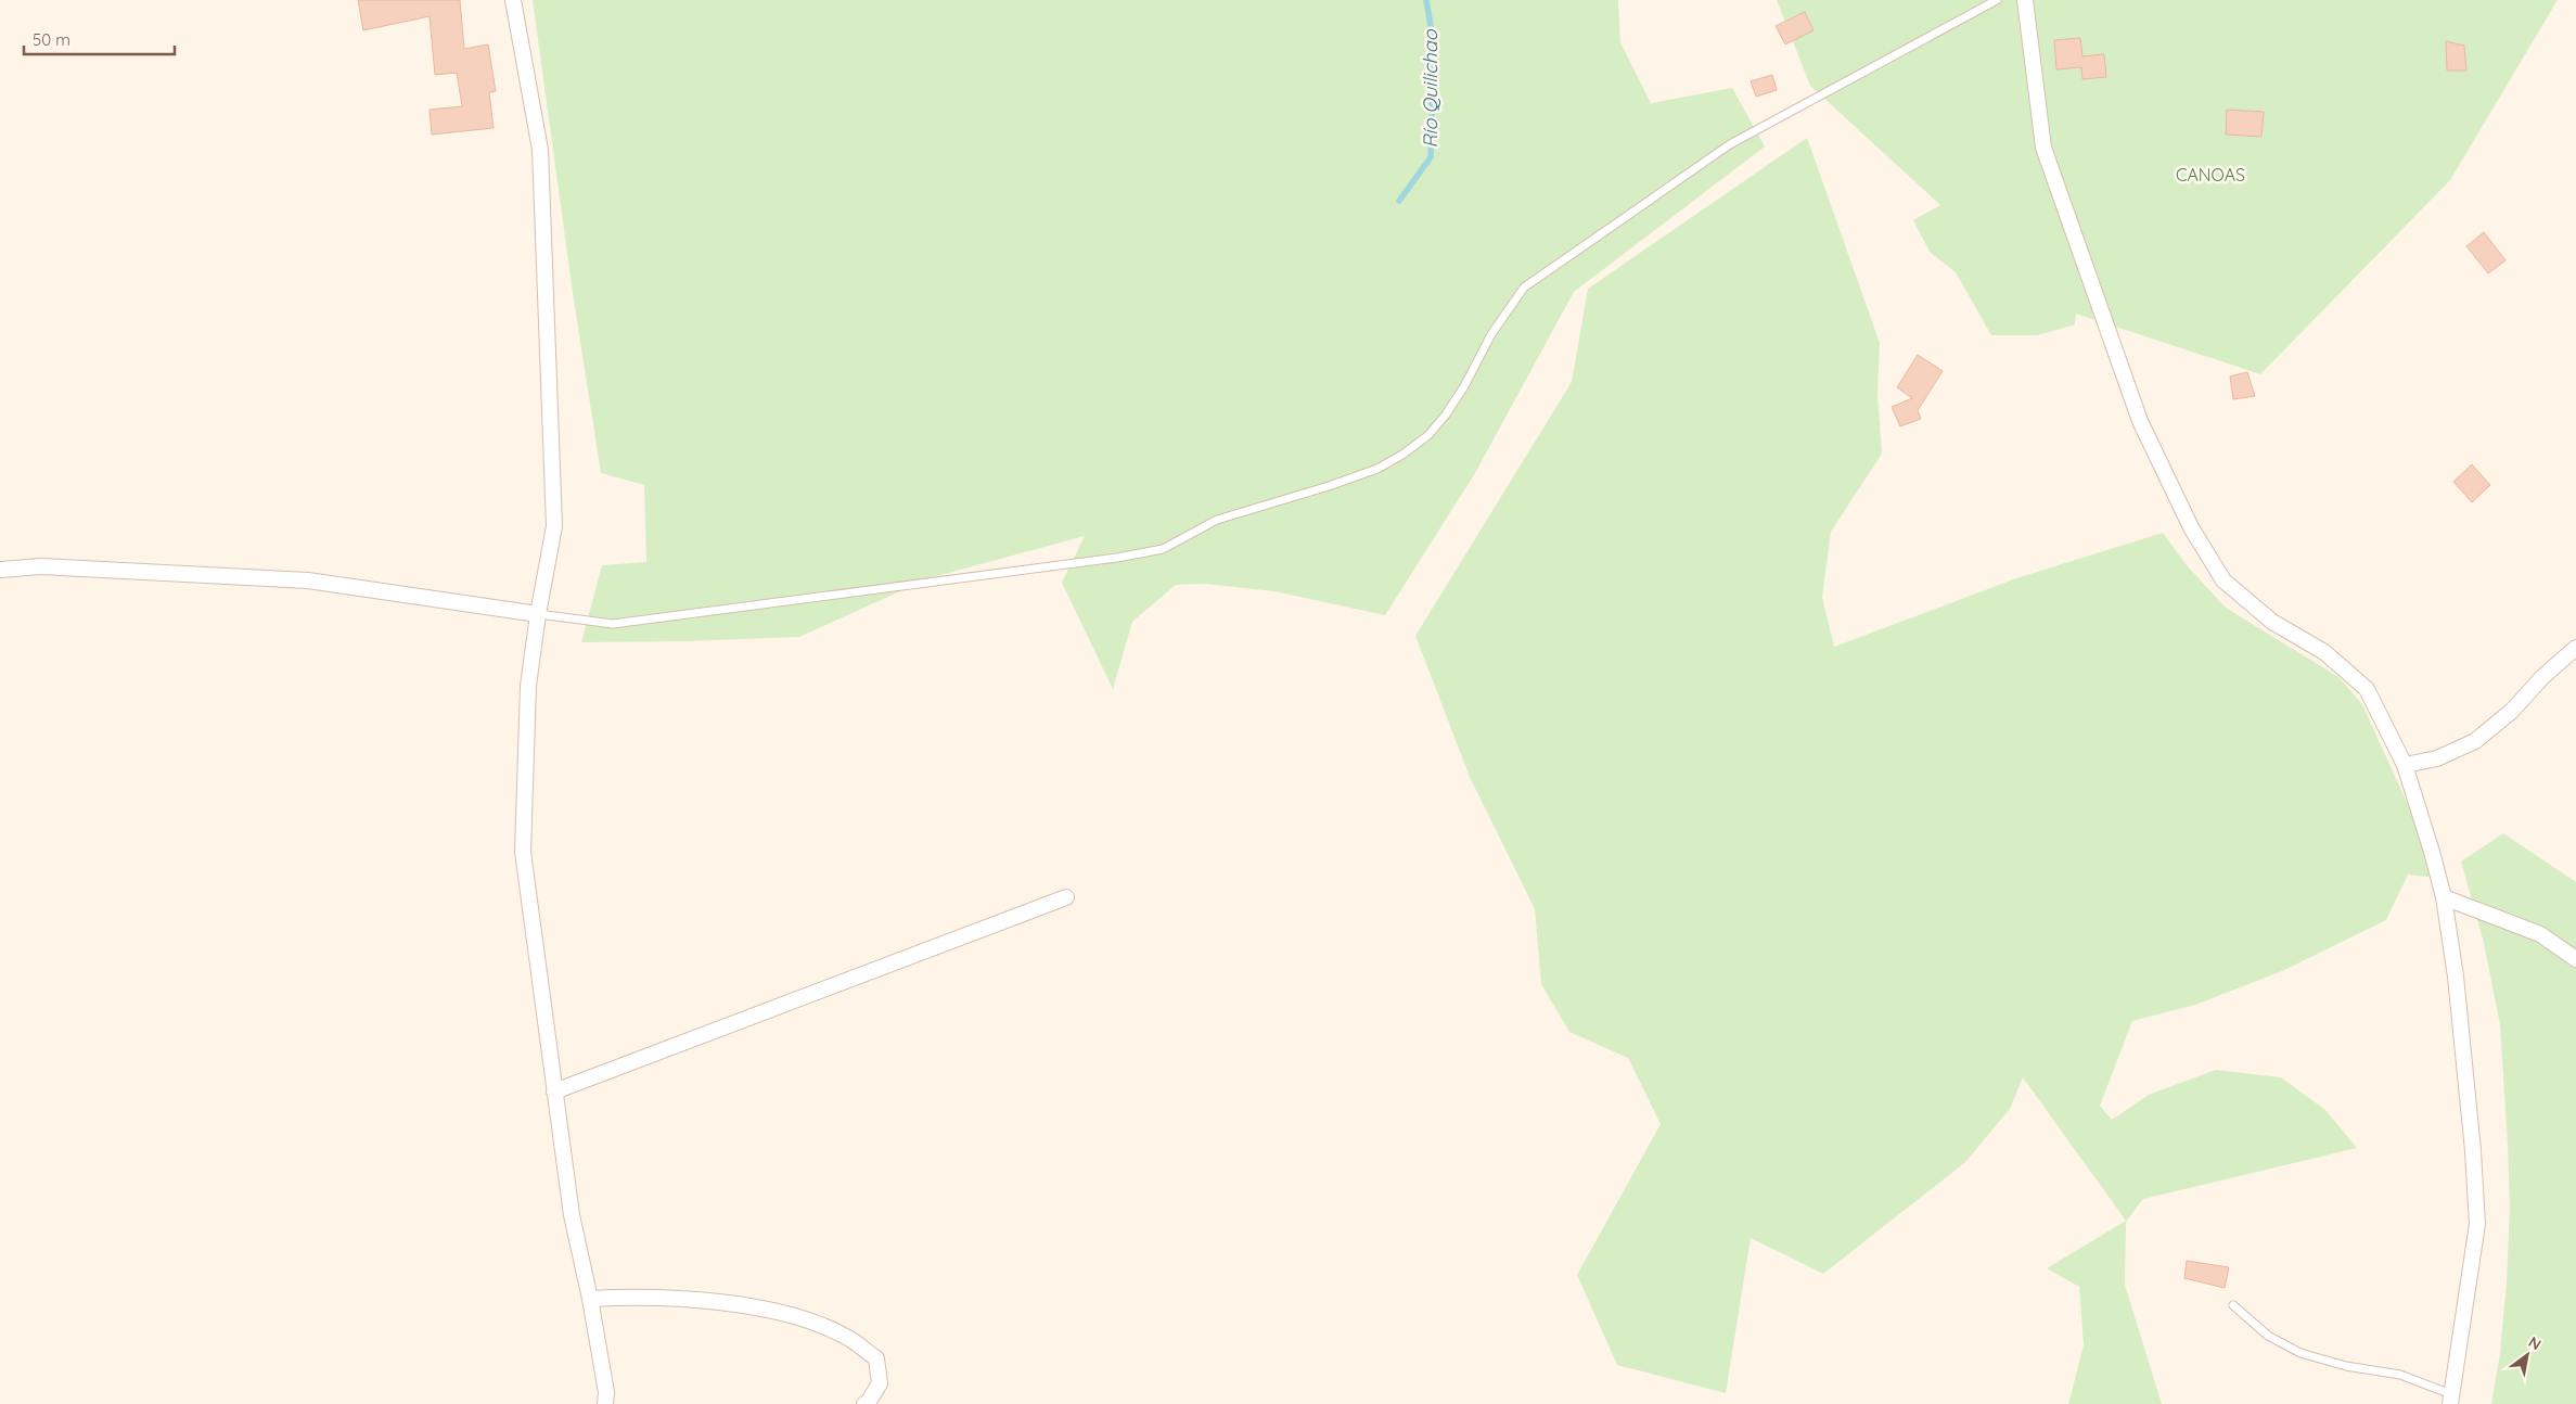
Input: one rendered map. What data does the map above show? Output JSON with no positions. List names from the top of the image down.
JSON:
{
  "water": ["Río Quilichao"],
  "parks": ["CANOAS"],
  "scale_bar": "50 m",
  "north": "top right"
}
